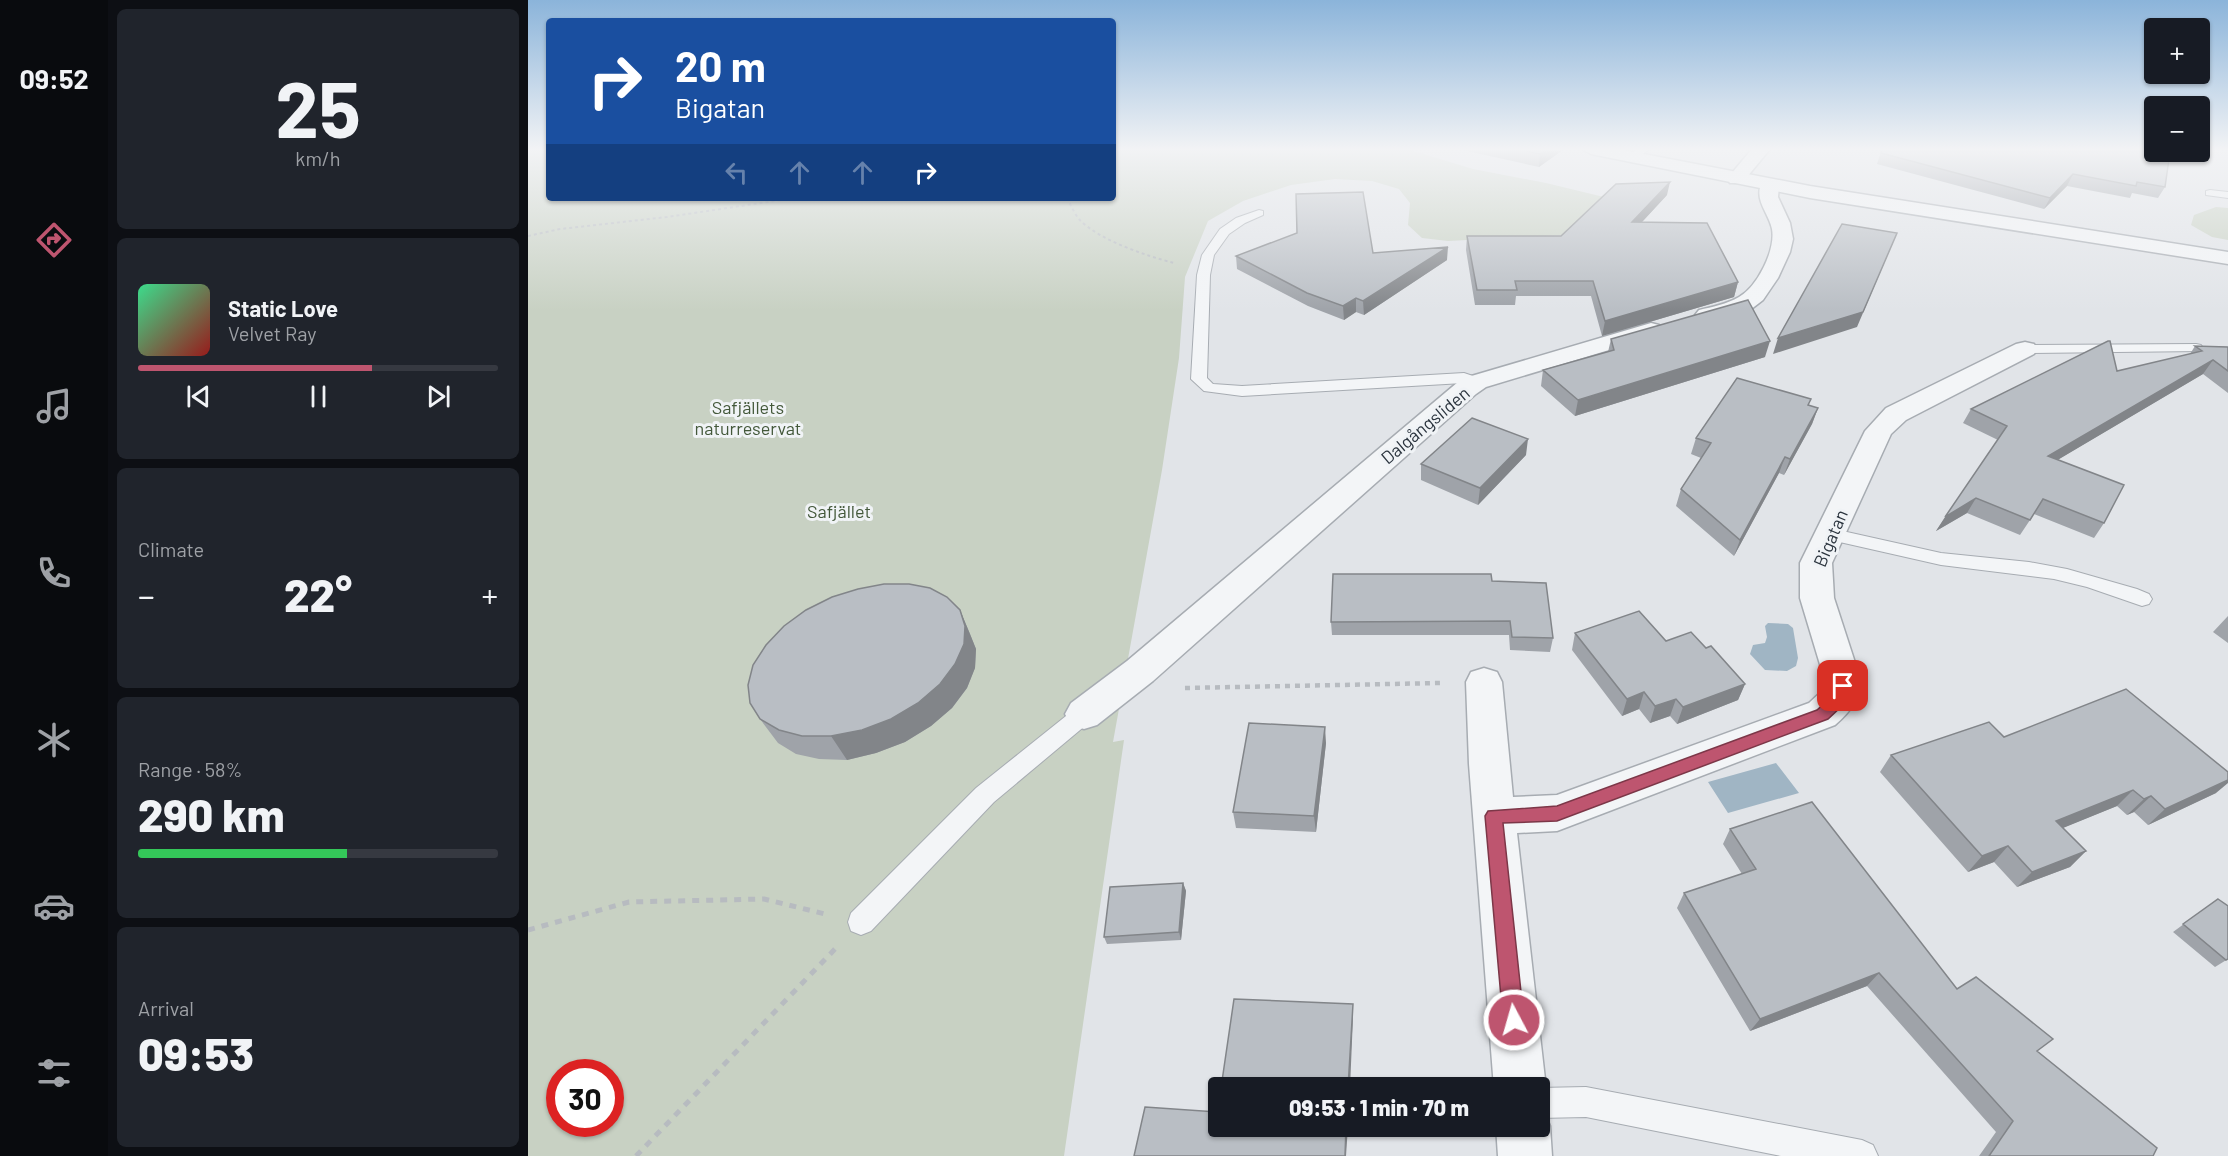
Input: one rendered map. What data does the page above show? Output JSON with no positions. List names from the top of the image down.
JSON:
{
  "streets": {
    "street": ["Dalgångsliden", "Bigatan"]
  },
  "parks": ["Safjällets naturreservat", "Safjället"],
  "page": {
    "tabs": "09:52",
    "tile": [
      ["25", "km/h"],
      "Climate",
      ["Range · 58%", "290 km"],
      ["Arrival", "09:53"]
    ],
    "map_buttons": ["+", "−"],
    "turn": ["20 m", "Bigatan"],
    "song": ["Static Love", "Velvet Ray"],
    "heat": ["−", "22°", "+"],
    "limit": "30",
    "trip": "09:53 · 1 min · 70 m"
  }
}
